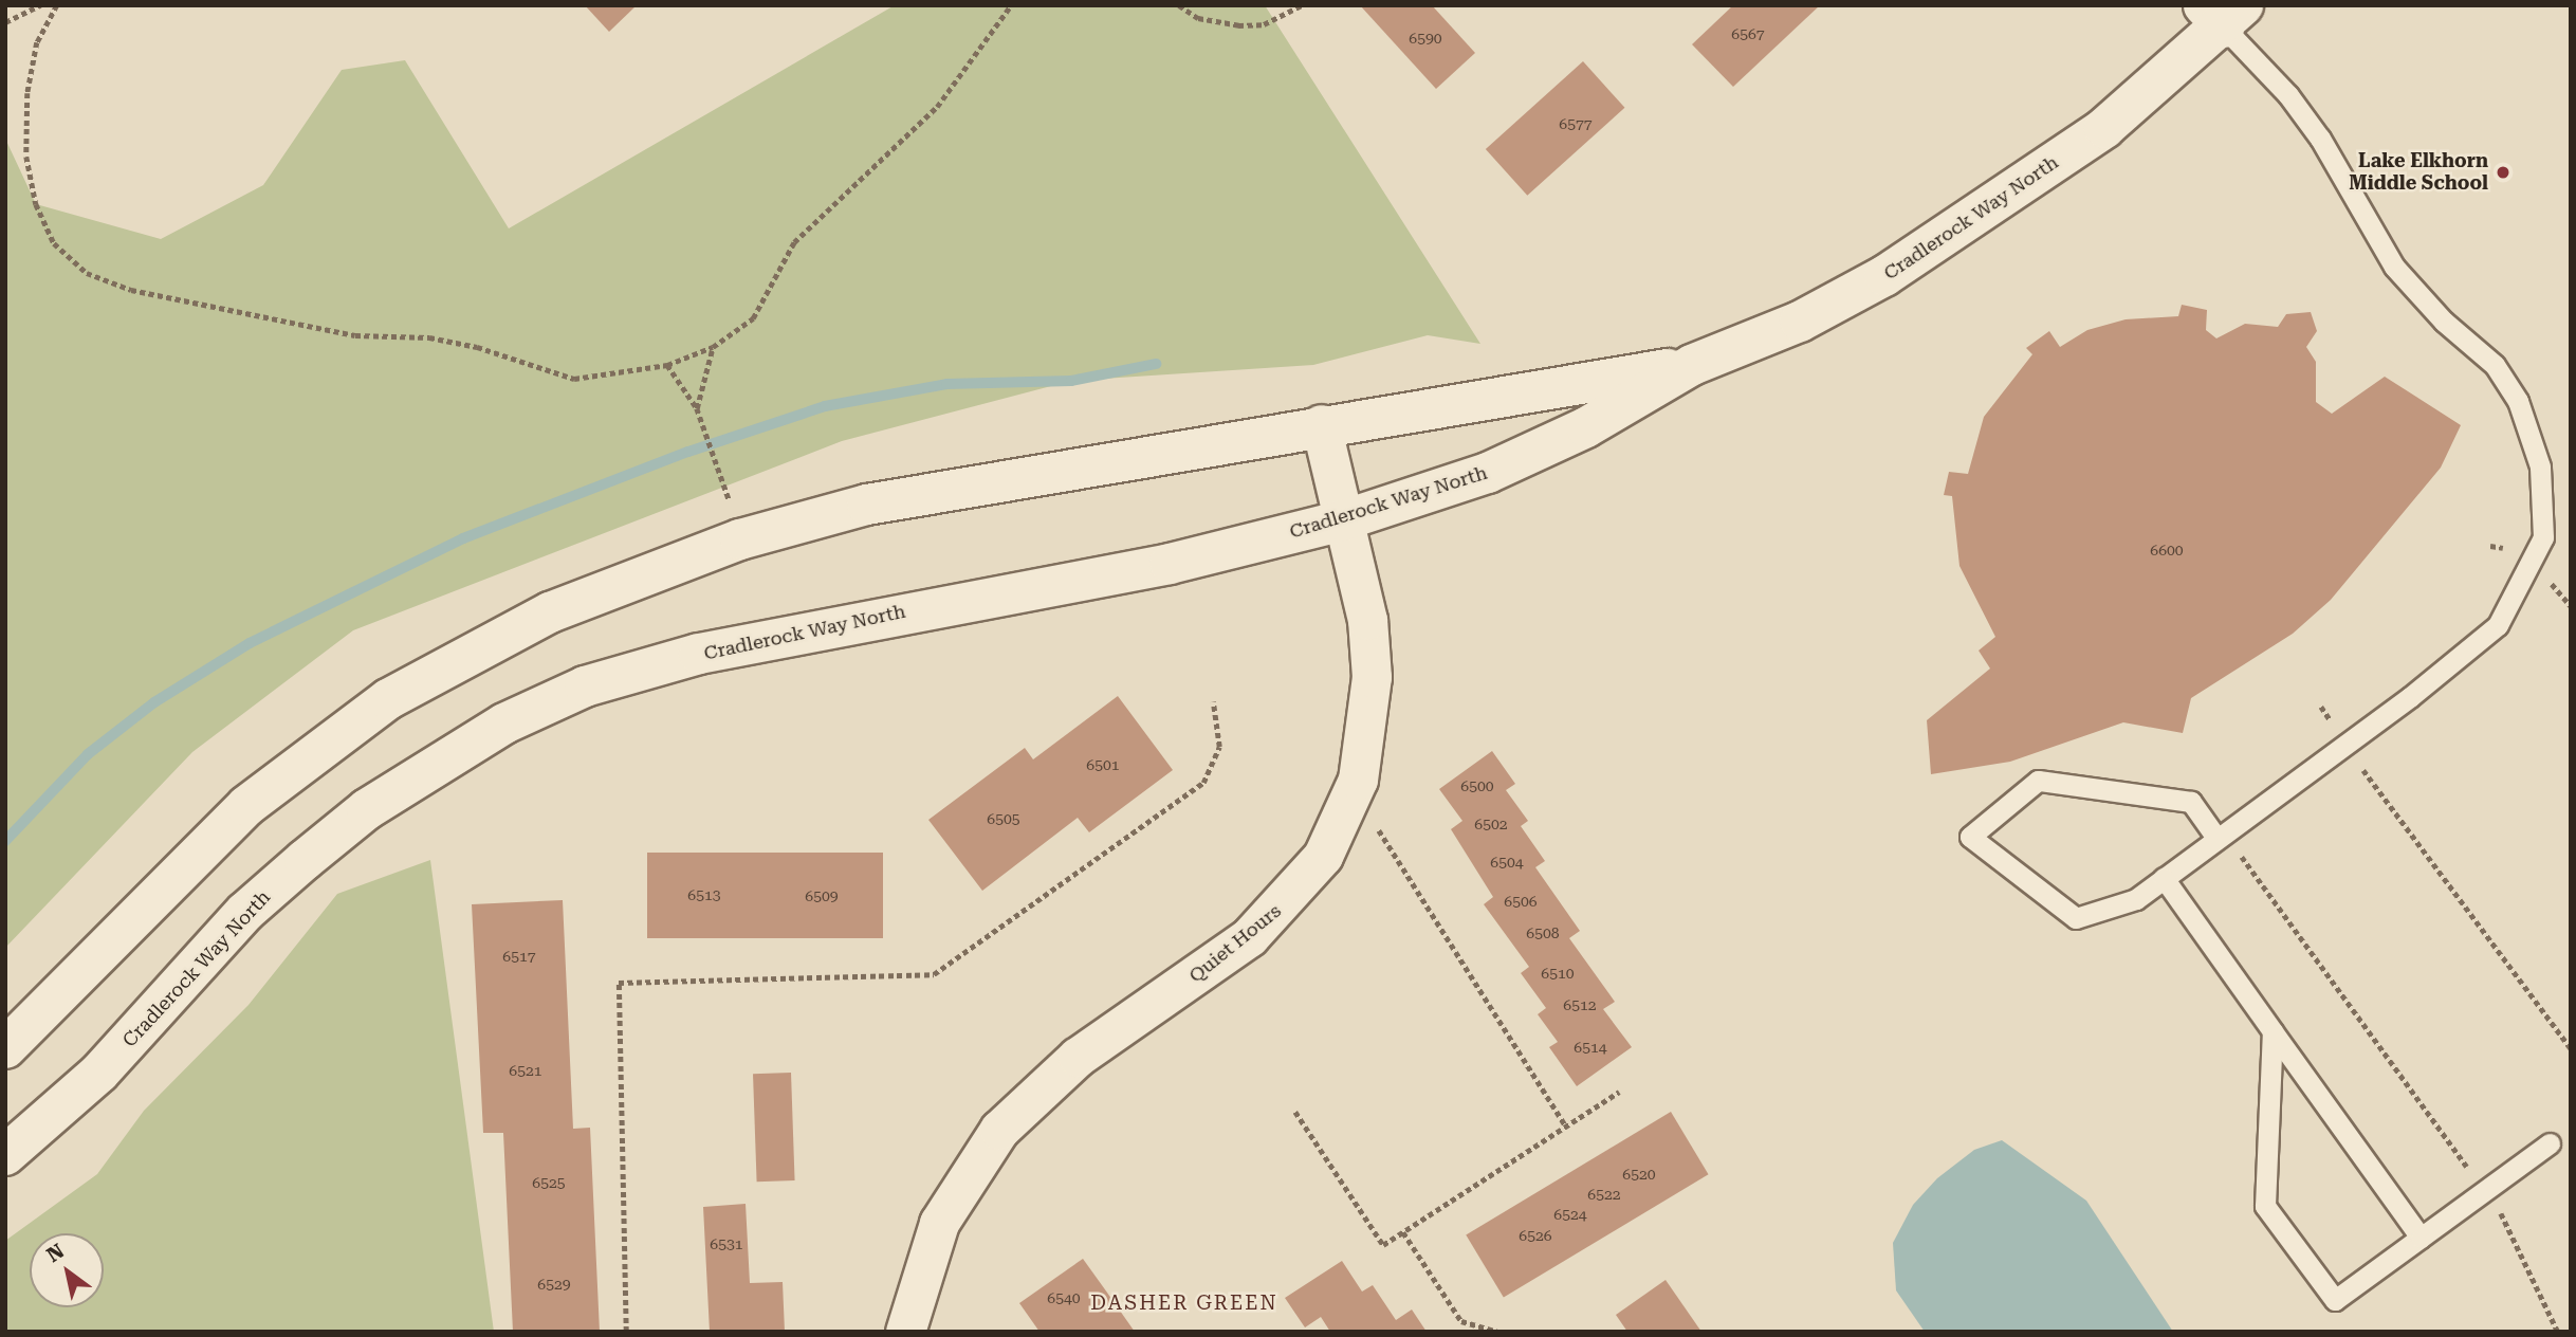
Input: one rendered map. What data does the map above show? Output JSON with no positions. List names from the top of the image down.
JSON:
{
  "streets": {
    "street": ["Cradlerock Way North", "Quiet Hours"]
  },
  "crossings": [
    ["Cradlerock Way North", "Quiet Hours"]
  ],
  "districts": ["DASHER GREEN"],
  "places": ["Lake Elkhorn Middle School"],
  "house_numbers": [
    "6567",
    "6590",
    "6577",
    "6600",
    "6501",
    "6500",
    "6505",
    "6502",
    "6504",
    "6513",
    "6509",
    "6506",
    "6508",
    "6517",
    "6510",
    "6512",
    "6514",
    "6521",
    "6520",
    "6525",
    "6522",
    "6524",
    "6526",
    "6531",
    "6529",
    "6540"
  ],
  "north": "top left"
}
